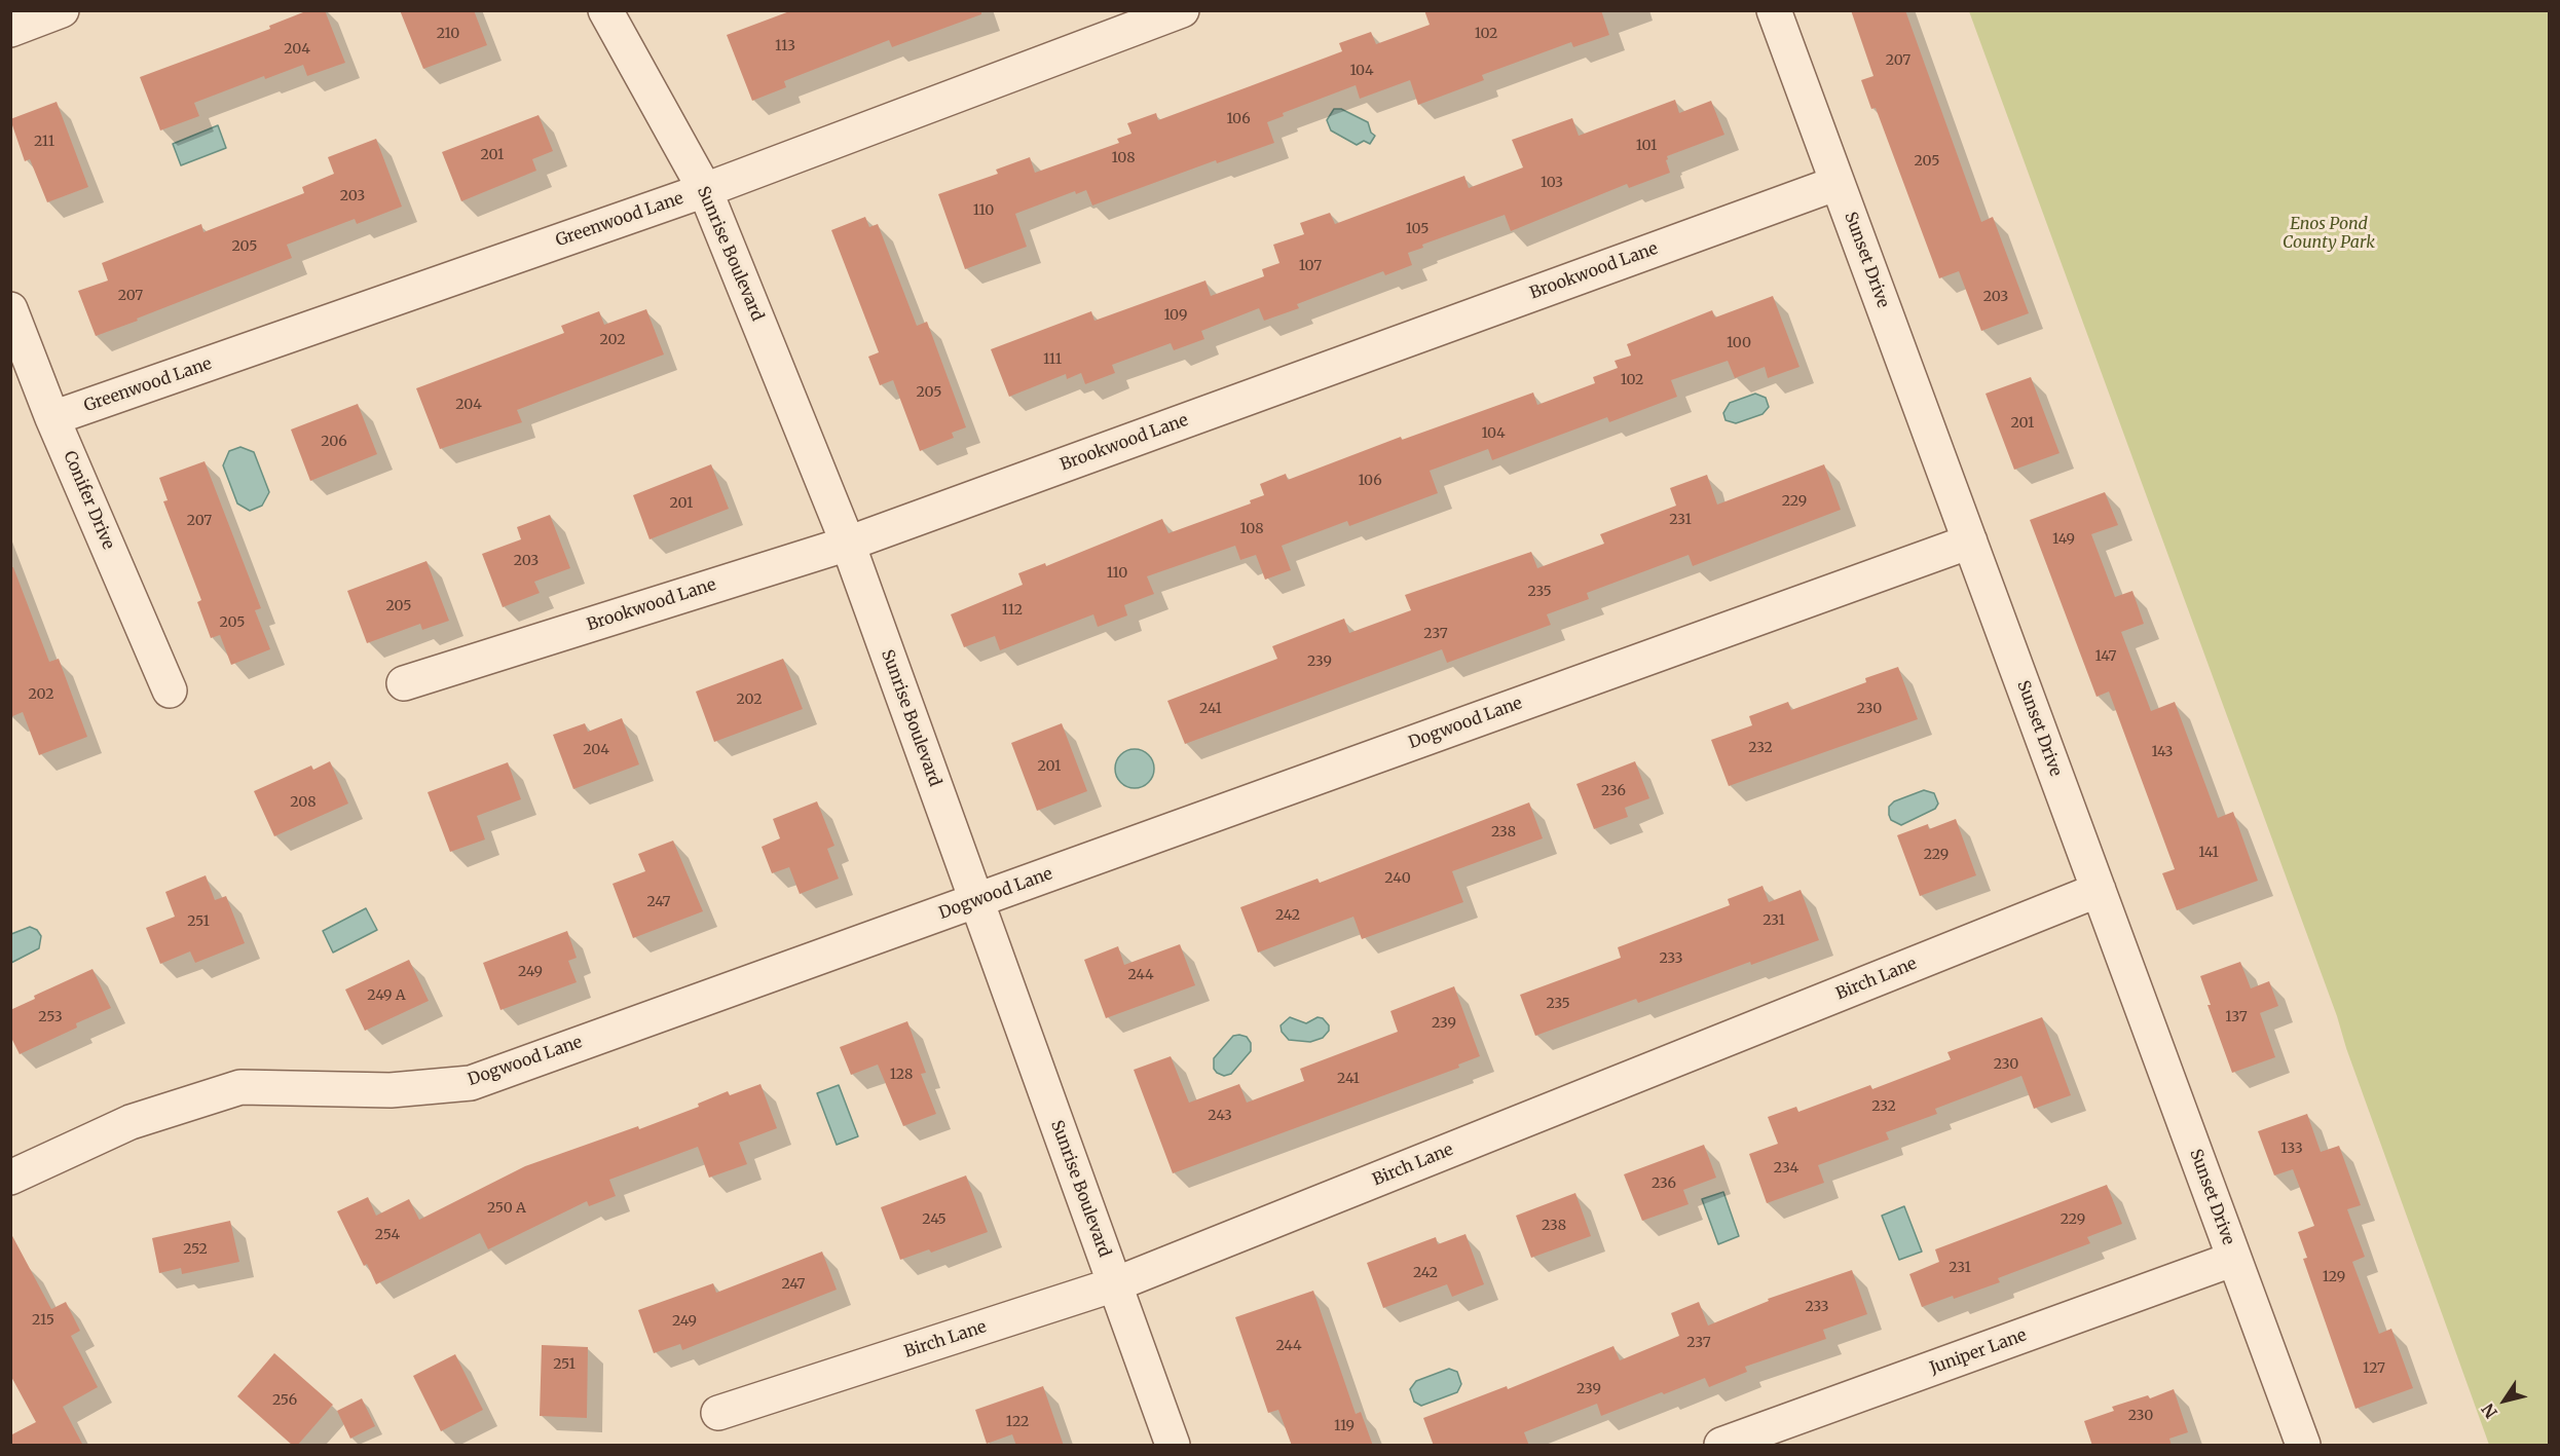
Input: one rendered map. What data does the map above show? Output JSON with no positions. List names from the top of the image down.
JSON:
{
  "streets": {
    "street": [
      "Greenwood Lane",
      "Sunrise Boulevard",
      "Sunset Drive",
      "Brookwood Lane",
      "Conifer Drive",
      "Dogwood Lane",
      "Birch Lane",
      "Juniper Lane"
    ]
  },
  "crossings": [
    ["Greenwood Lane", "Sunrise Boulevard"],
    ["Greenwood Lane", "Conifer Drive"],
    ["Sunrise Boulevard", "Brookwood Lane"],
    ["Sunrise Boulevard", "Dogwood Lane"],
    ["Sunrise Boulevard", "Birch Lane"],
    ["Sunset Drive", "Brookwood Lane"],
    ["Sunset Drive", "Dogwood Lane"],
    ["Sunset Drive", "Birch Lane"],
    ["Sunset Drive", "Juniper Lane"]
  ],
  "parks": ["Enos Pond County Park"],
  "house_numbers": [
    "210",
    "102",
    "113",
    "204",
    "207",
    "104",
    "106",
    "211",
    "101",
    "201",
    "108",
    "205",
    "103",
    "203",
    "110",
    "105",
    "205",
    "107",
    "207",
    "203",
    "109",
    "202",
    "100",
    "111",
    "102",
    "205",
    "204",
    "201",
    "104",
    "206",
    "106",
    "229",
    "201",
    "231",
    "207",
    "108",
    "149",
    "203",
    "110",
    "235",
    "205",
    "112",
    "205",
    "237",
    "147",
    "239",
    "202",
    "202",
    "241",
    "230",
    "232",
    "204",
    "143",
    "201",
    "236",
    "208",
    "238",
    "141",
    "229",
    "240",
    "247",
    "242",
    "231",
    "251",
    "233",
    "249",
    "244",
    "249 A",
    "235",
    "253",
    "137",
    "239",
    "230",
    "128",
    "241",
    "232",
    "243",
    "133",
    "234",
    "236",
    "250 A",
    "245",
    "229",
    "238",
    "254",
    "252",
    "231",
    "242",
    "129",
    "247",
    "233",
    "215",
    "249",
    "237",
    "244",
    "251",
    "127",
    "239",
    "256",
    "230",
    "122",
    "119"
  ],
  "north": "bottom left"
}
